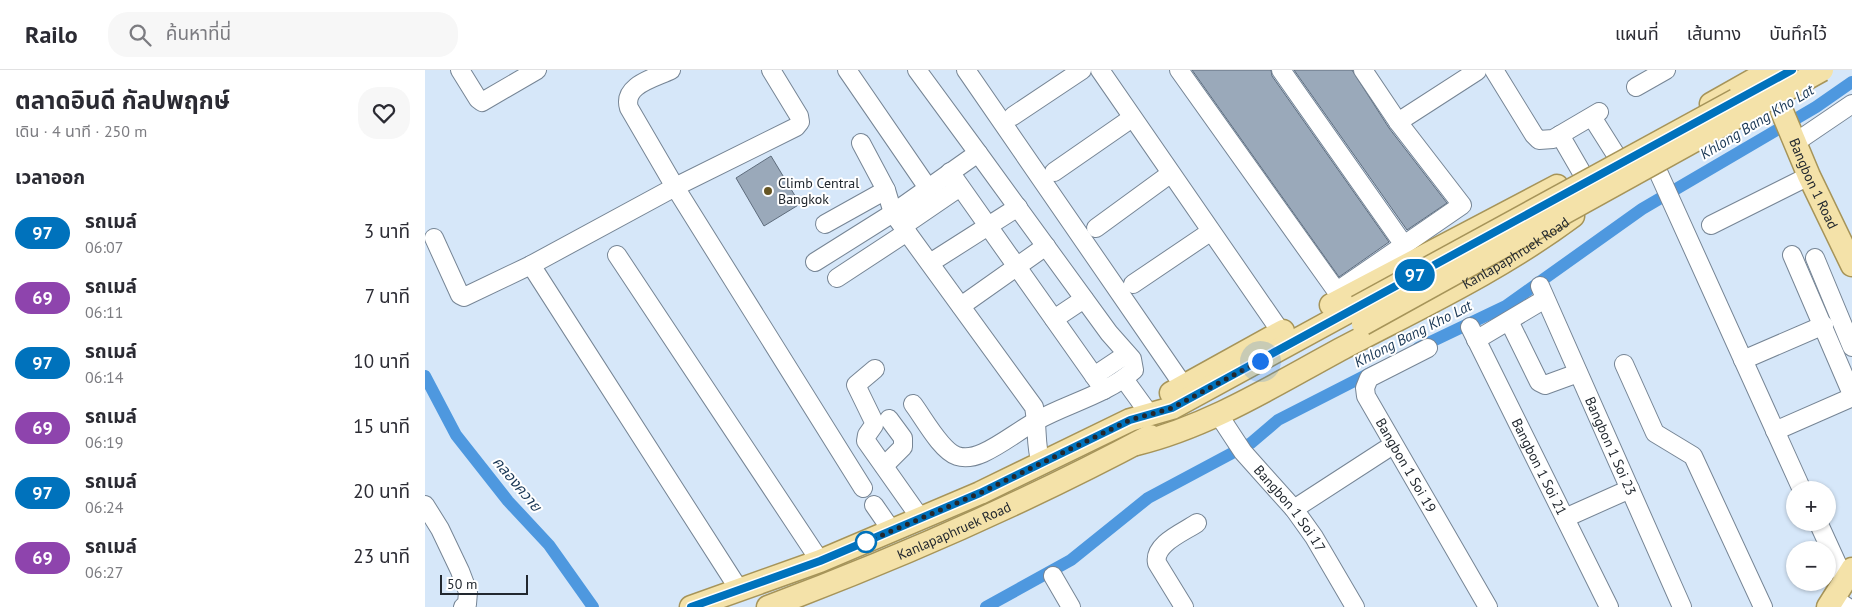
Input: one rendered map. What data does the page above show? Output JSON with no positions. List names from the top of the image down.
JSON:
{
  "streets": {
    "main road": ["Bangbon 1 Road", "Kanlapaphruek Road"],
    "street": [
      "Bangbon 1 Soi 23",
      "Bangbon 1 Soi 19",
      "Bangbon 1 Soi 21",
      "Bangbon 1 Soi 17"
    ]
  },
  "crossings": [
    ["Bangbon 1 Road", "Kanlapaphruek Road"],
    ["Kanlapaphruek Road", "Bangbon 1 Soi 17"],
    ["Bangbon 1 Soi 23", "Bangbon 1 Soi 21"]
  ],
  "water": ["Khlong Bang Kho Lat", "คลองควาย"],
  "places": ["Climb Central Bangkok"],
  "lines": ["bus line 97"],
  "scale_bar": "50 m",
  "page": {
    "header": "Railo",
    "search": "ค้นหาที่นี่",
    "nav": ["แผนที่", "เส้นทาง", "บันทึกไว้"],
    "heading": [
      ["ตลาดอินดี กัลปพฤกษ์", "เดิน · 4 นาที · 250 m"],
      "เวลาออก"
    ],
    "on_map": "97",
    "list": [
      {
        "mark": "97",
        "name": "รถเมล์",
        "note": "06:07",
        "value": "3 นาที"
      },
      {
        "mark": "69",
        "name": "รถเมล์",
        "note": "06:11",
        "value": "7 นาที"
      },
      {
        "mark": "97",
        "name": "รถเมล์",
        "note": "06:14",
        "value": "10 นาที"
      },
      {
        "mark": "69",
        "name": "รถเมล์",
        "note": "06:19",
        "value": "15 นาที"
      },
      {
        "mark": "97",
        "name": "รถเมล์",
        "note": "06:24",
        "value": "20 นาที"
      },
      {
        "mark": "69",
        "name": "รถเมล์",
        "note": "06:27",
        "value": "23 นาที"
      }
    ],
    "map_buttons": ["+", "−"],
    "scale": "50 m"
  }
}
